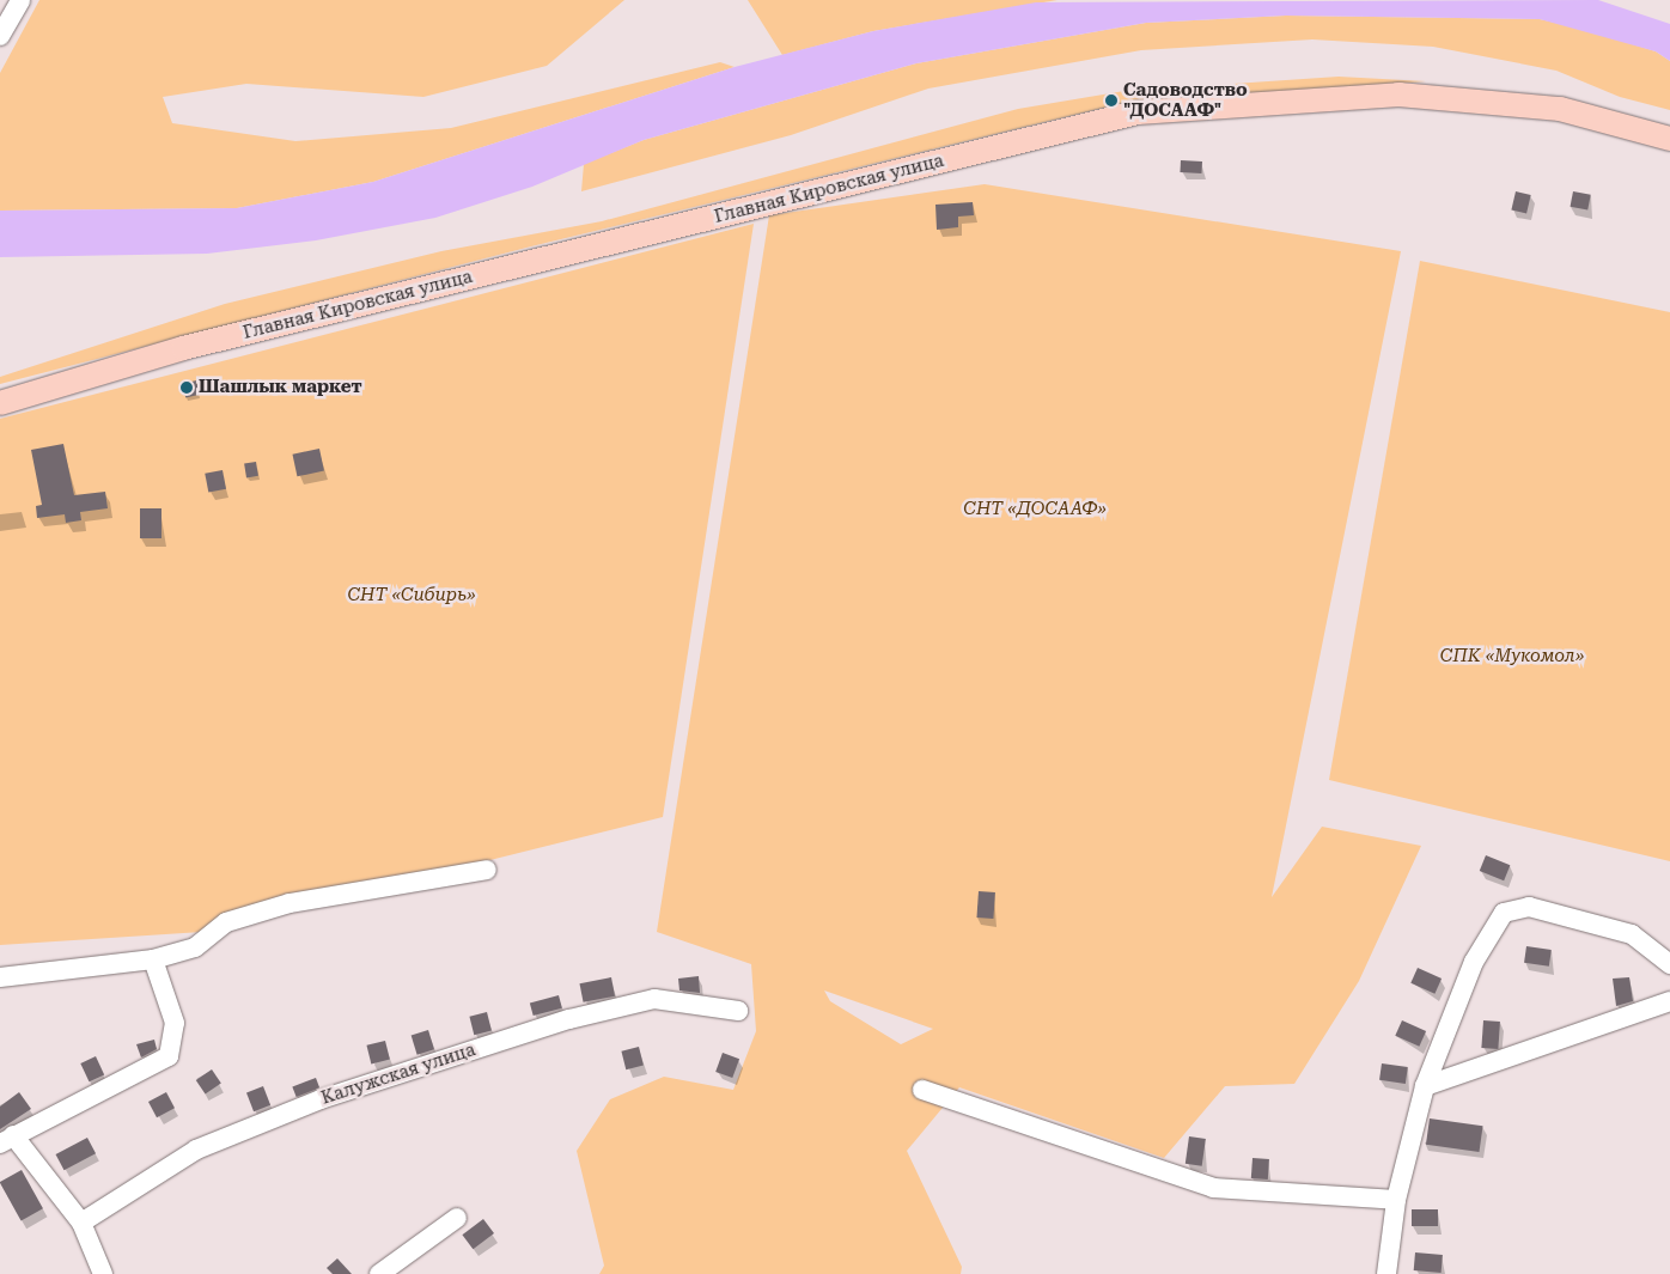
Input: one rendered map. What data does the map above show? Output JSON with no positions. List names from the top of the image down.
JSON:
{
  "streets": {
    "main road": ["Главная Кировская улица"],
    "street": ["Калужская улица"]
  },
  "parks": ["СНТ «ДОСААФ»", "СНТ «Сибирь»", "СПК «Мукомол»"],
  "places": ["Садоводство \"ДОСААФ\"", "Шашлык маркет"]
}
